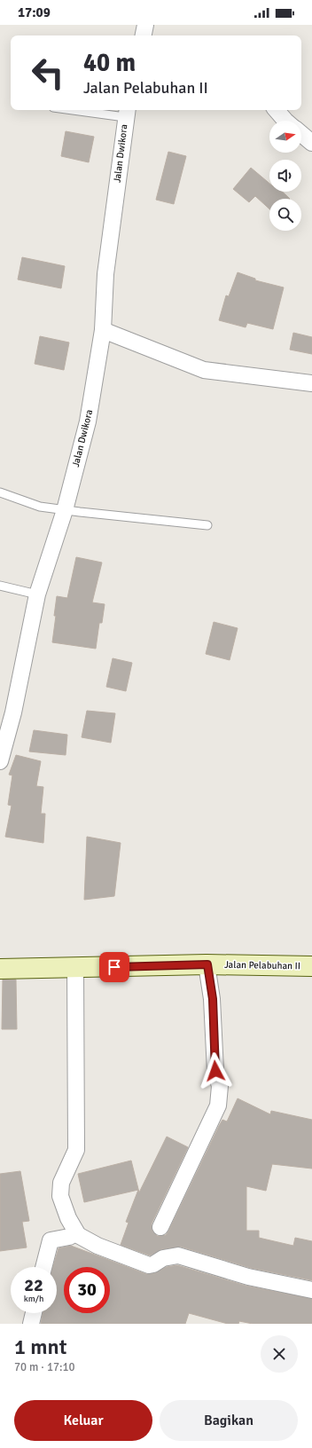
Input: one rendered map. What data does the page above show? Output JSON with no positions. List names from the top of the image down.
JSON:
{
  "streets": {
    "main road": ["Jalan Pelabuhan II"],
    "street": ["Jalan Dwikora"]
  },
  "north": "right",
  "page": {
    "status": "17:09",
    "turn": ["40 m", "Jalan Pelabuhan II"],
    "speed": "22 km/h",
    "limit": "30",
    "heading": ["1 mnt", "70 m · 17:10"],
    "buttons": ["Keluar", "Bagikan"]
  }
}
